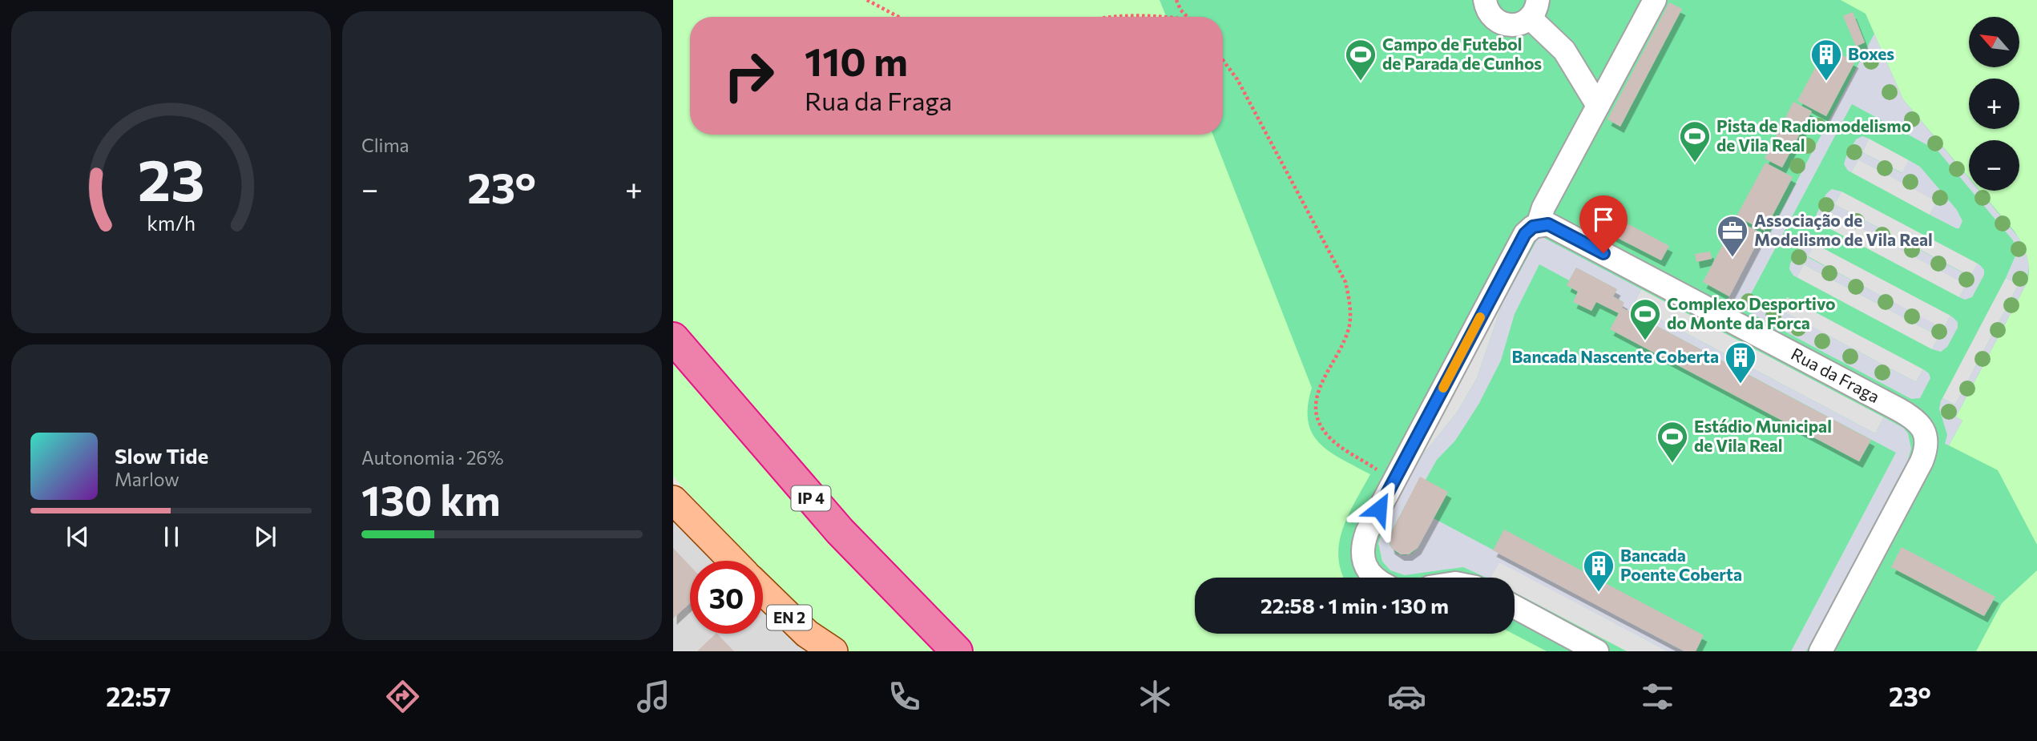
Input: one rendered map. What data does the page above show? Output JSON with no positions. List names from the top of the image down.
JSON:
{
  "streets": {
    "highway": ["IP 4"],
    "main road": ["EN 2"],
    "street": ["Rua da Fraga"]
  },
  "places": {
    "sports": [
      "Campo de Futebol de Parada de Cunhos",
      "Pista de Radiomodelismo de Vila Real",
      "Complexo Desportivo do Monte da Forca",
      "Estádio Municipal de Vila Real"
    ],
    "building": ["Boxes", "Bancada Nascente Coberta", "Bancada Poente Coberta"],
    "office": ["Associação de Modelismo de Vila Real"]
  },
  "north": "top left",
  "page": {
    "tile": [
      "Clima",
      ["Autonomia · 26%", "130 km"]
    ],
    "map_buttons": ["+", "−"],
    "turn": ["110 m", "Rua da Fraga"],
    "heat": ["−", "23°", "+"],
    "song": ["Slow Tide", "Marlow"],
    "limit": "30",
    "trip": "22:58 · 1 min · 130 m",
    "tabs": ["22:57", "23°"],
    "gauge": ["23", "km/h"]
  }
}
